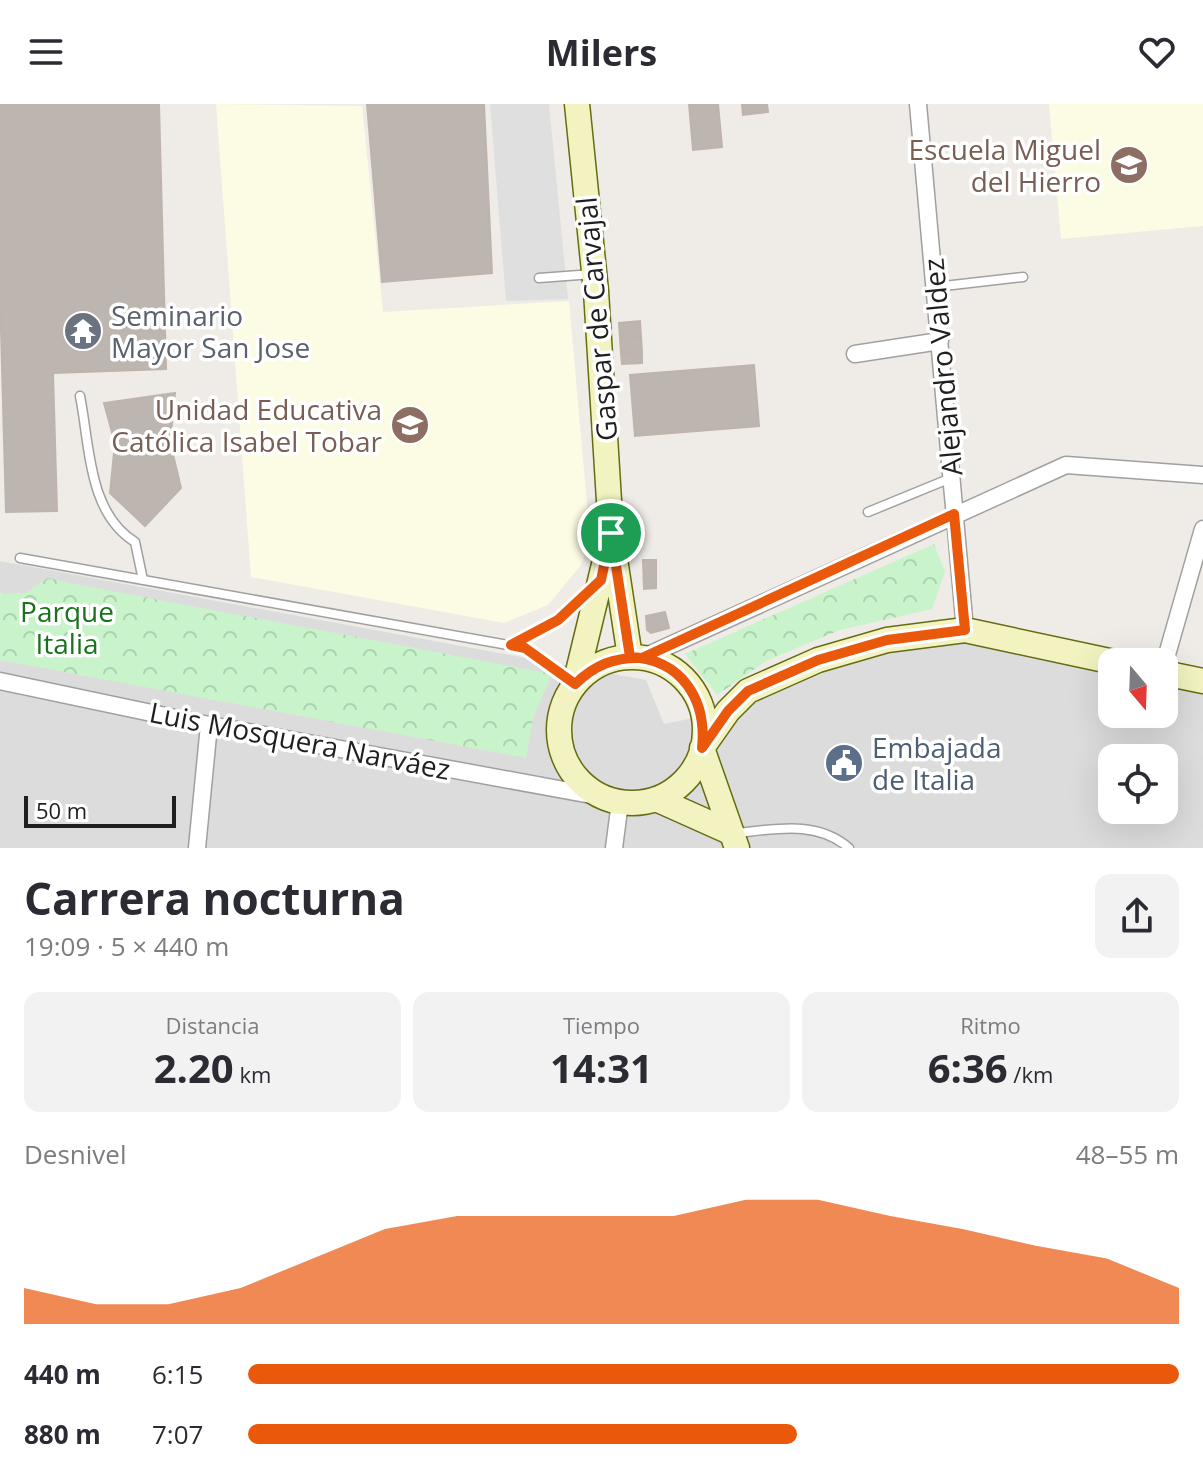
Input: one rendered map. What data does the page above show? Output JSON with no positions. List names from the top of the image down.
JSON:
{
  "streets": {
    "street": ["Gaspar de Carvajal", "Alejandro Valdez", "Luis Mosquera Narváez"]
  },
  "crossings": [
    ["Gaspar de Carvajal", "Luis Mosquera Narváez"]
  ],
  "parks": ["Parque Italia"],
  "places": {
    "school or university": ["Escuela Miguel del Hierro", "Unidad Educativa Católica Isabel Tobar"],
    "temple": ["Seminario Mayor San Jose"],
    "public building": ["Embajada de Italia"]
  },
  "scale_bar": "50 m",
  "north": "bottom",
  "page": {
    "header": "Milers",
    "scale": "50 m",
    "heading": ["Carrera nocturna", "19:09 · 5 × 440 m"],
    "stats": [
      ["Distancia", "2.20 km"],
      ["Tiempo", "14:31"],
      ["Ritmo", "6:36 /km"]
    ],
    "chart": ["Desnivel", "48–55 m"],
    "list": [
      {
        "name": "440 m",
        "note": "6:15"
      },
      {
        "name": "880 m",
        "note": "7:07"
      }
    ]
  }
}
